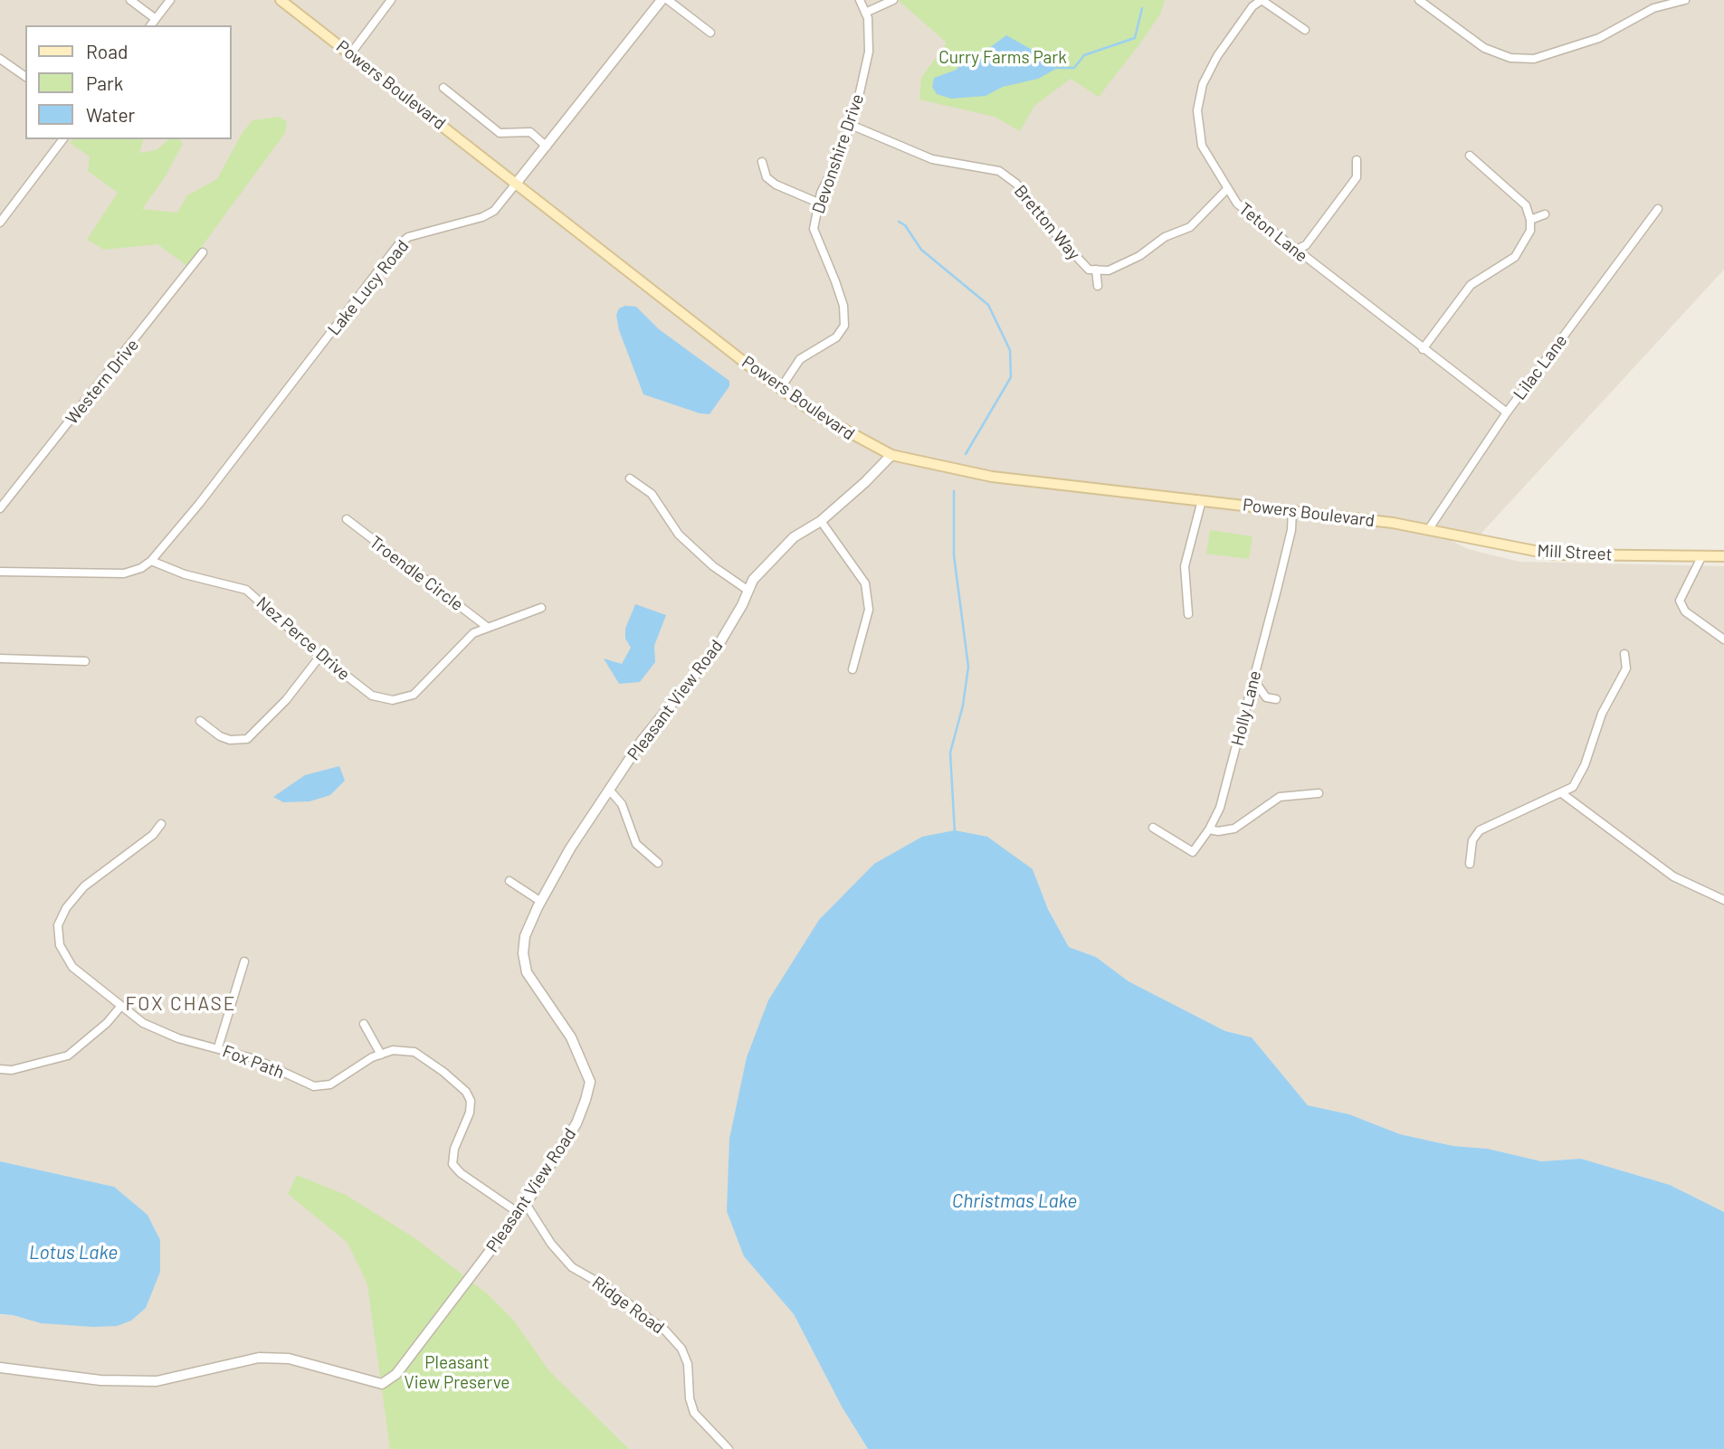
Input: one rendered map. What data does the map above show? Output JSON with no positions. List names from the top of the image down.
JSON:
{
  "streets": {
    "main road": ["Powers Boulevard", "Mill Street"],
    "street": [
      "Devonshire Drive",
      "Bretton Way",
      "Teton Lane",
      "Lake Lucy Road",
      "Lilac Lane",
      "Western Drive",
      "Troendle Circle",
      "Nez Perce Drive",
      "Pleasant View Road",
      "Holly Lane",
      "Fox Path",
      "Ridge Road"
    ]
  },
  "crossings": [
    ["Powers Boulevard", "Devonshire Drive"],
    ["Powers Boulevard", "Lake Lucy Road"],
    ["Powers Boulevard", "Lilac Lane"],
    ["Powers Boulevard", "Mill Street"],
    ["Powers Boulevard", "Pleasant View Road"],
    ["Powers Boulevard", "Holly Lane"],
    ["Devonshire Drive", "Bretton Way"],
    ["Bretton Way", "Teton Lane"],
    ["Teton Lane", "Lilac Lane"],
    ["Lake Lucy Road", "Nez Perce Drive"],
    ["Lilac Lane", "Mill Street"],
    ["Troendle Circle", "Nez Perce Drive"],
    ["Pleasant View Road", "Fox Path"],
    ["Pleasant View Road", "Ridge Road"]
  ],
  "districts": ["FOX CHASE"],
  "water": ["Christmas Lake", "Lotus Lake"],
  "parks": ["Curry Farms Park", "Pleasant View Preserve"],
  "legend": ["Road", "Park", "Water"]
}
